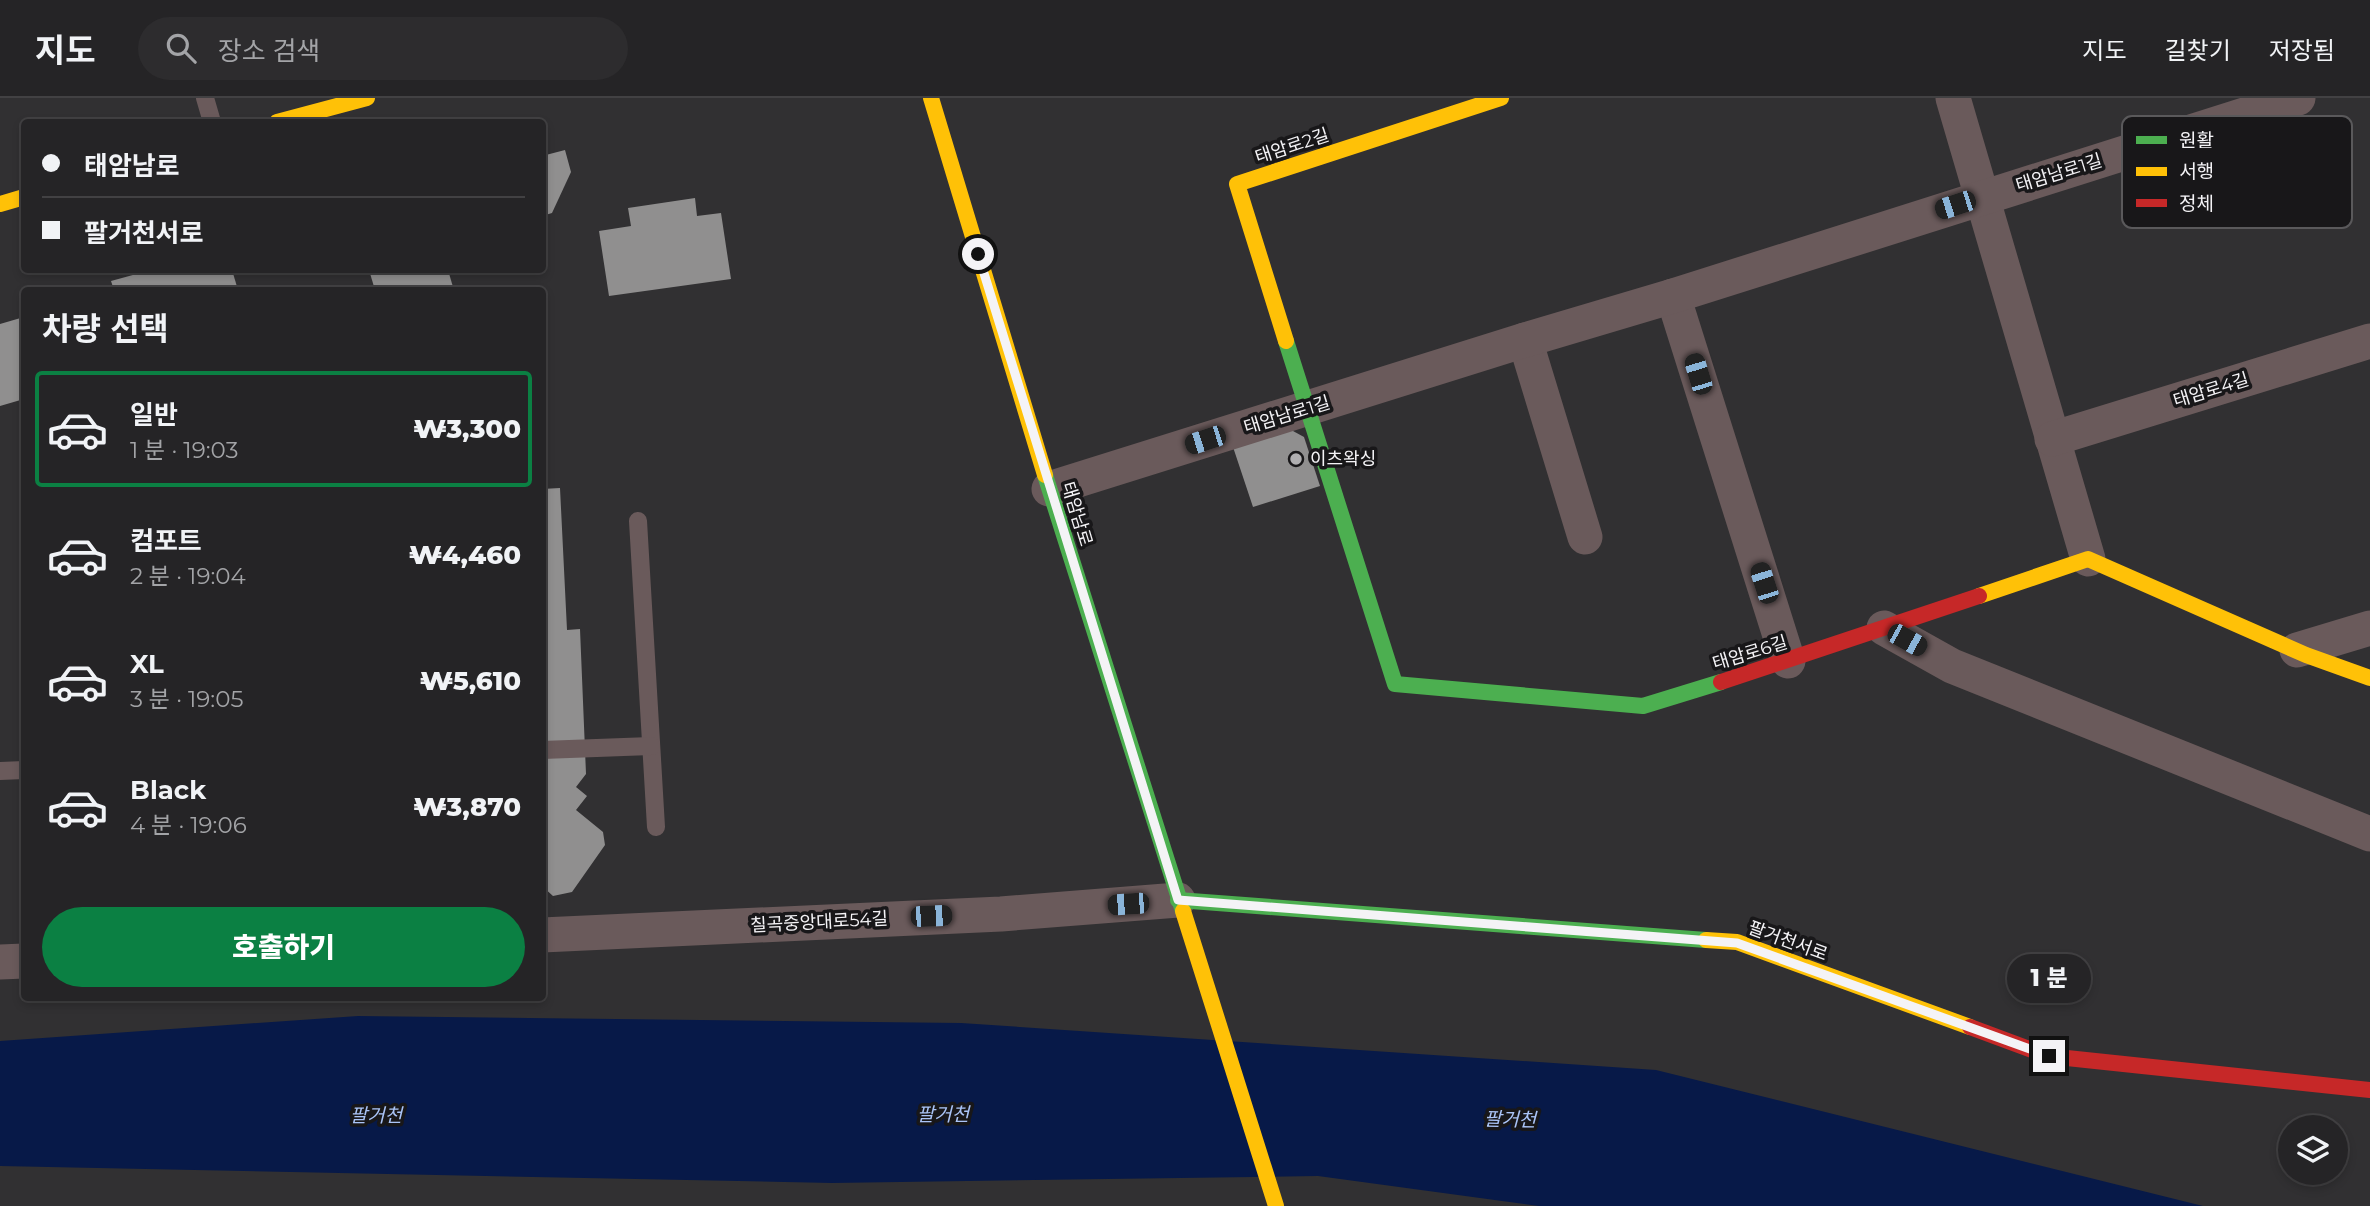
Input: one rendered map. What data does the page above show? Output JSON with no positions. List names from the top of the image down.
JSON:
{
  "streets": {
    "main road": [
      "태암로2길",
      "태암남로",
      "태암로6길",
      "팔거천서로"
    ],
    "street": ["태암남로1길", "태암로4길", "칠곡중앙대로54길"]
  },
  "crossings": [
    ["태암로2길", "태암남로1길"],
    ["태암로2길", "태암로6길"],
    ["태암남로1길", "태암남로"],
    ["태암남로1길", "태암로6길"],
    ["태암남로", "칠곡중앙대로54길"],
    ["태암남로", "팔거천서로"],
    ["칠곡중앙대로54길", "팔거천서로"]
  ],
  "water": ["팔거천"],
  "places": ["이츠왁싱"],
  "legend": ["원활", "서행", "정체"],
  "page": {
    "header": "지도",
    "search": "장소 검색",
    "nav": ["지도", "길찾기", "저장됨"],
    "banner": ["태암남로", "팔거천서로"],
    "heading": "차량 선택",
    "list": [
      {
        "name": "일반",
        "note": "1 분 · 19:03",
        "value": "₩3,300"
      },
      {
        "name": "컴포트",
        "note": "2 분 · 19:04",
        "value": "₩4,460"
      },
      {
        "name": "XL",
        "note": "3 분 · 19:05",
        "value": "₩5,610"
      },
      {
        "name": "Black",
        "note": "4 분 · 19:06",
        "value": "₩3,870"
      }
    ],
    "buttons": "호출하기",
    "bubble": "1 분"
  }
}
